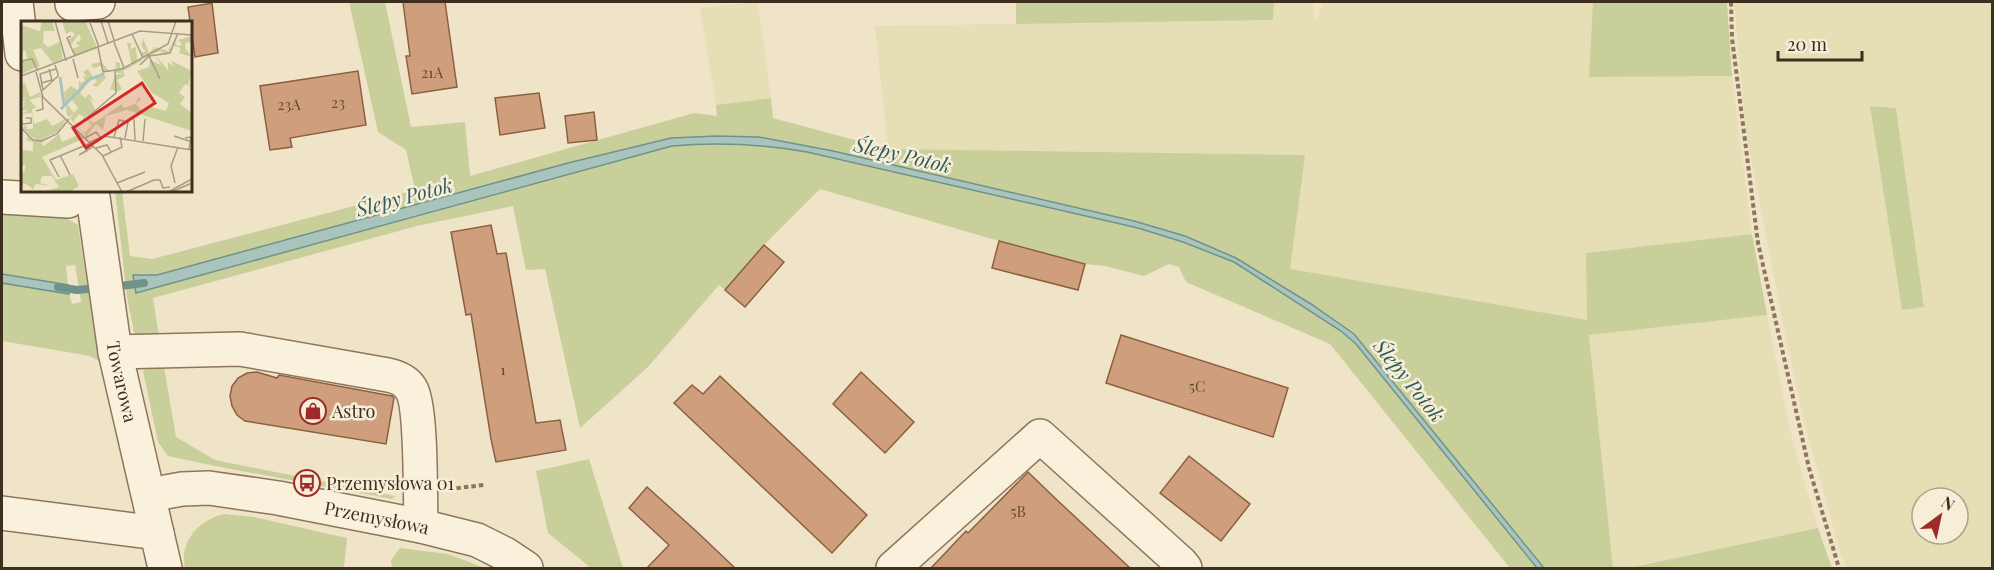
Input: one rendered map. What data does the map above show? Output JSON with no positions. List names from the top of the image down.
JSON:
{
  "streets": {
    "street": ["Towarowa", "Przemysłowa"]
  },
  "crossings": [
    ["Towarowa", "Przemysłowa"]
  ],
  "water": ["Ślepy Potok"],
  "places": {
    "shop": ["Astro"],
    "bus stop": ["Przemysłowa 01"]
  },
  "house_numbers": [
    "21A",
    "23",
    "23A",
    "1",
    "5C",
    "5B"
  ],
  "scale_bar": "20 m",
  "north": "top right"
}
